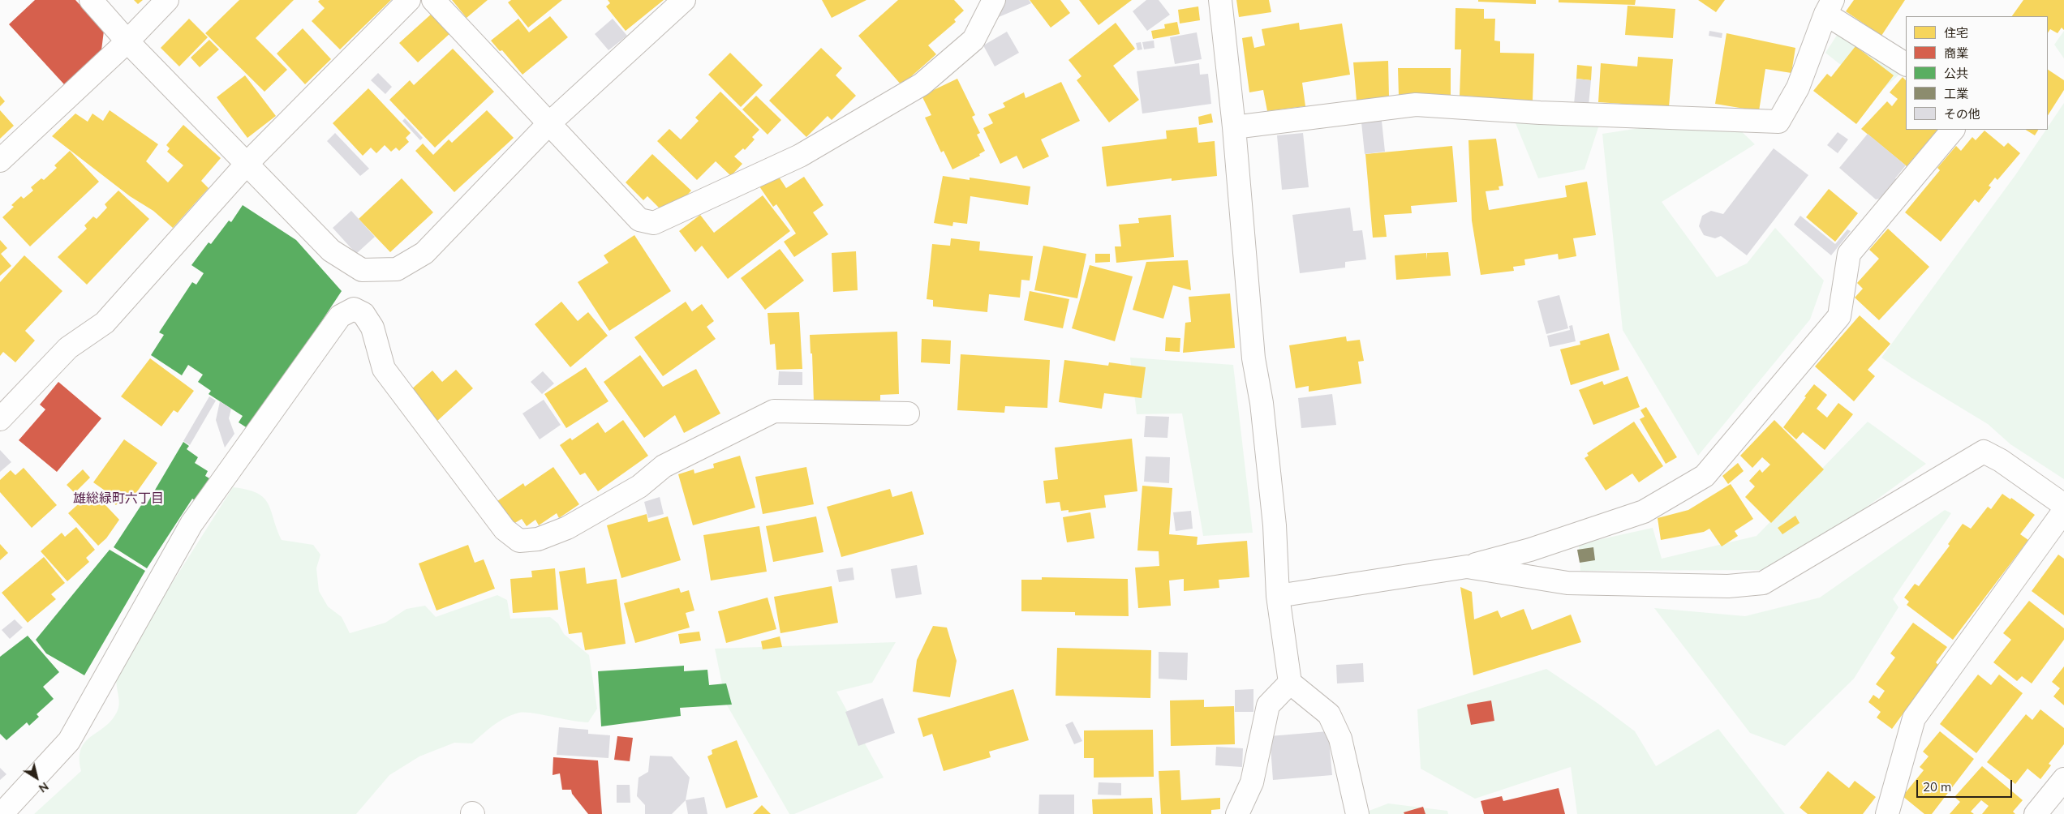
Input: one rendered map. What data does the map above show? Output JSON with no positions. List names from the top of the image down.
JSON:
{
  "districts": ["雄総緑町六丁目"],
  "legend": [
    "住宅",
    "商業",
    "公共",
    "工業",
    "その他"
  ],
  "scale_bar": "20 m",
  "north": "bottom right"
}
